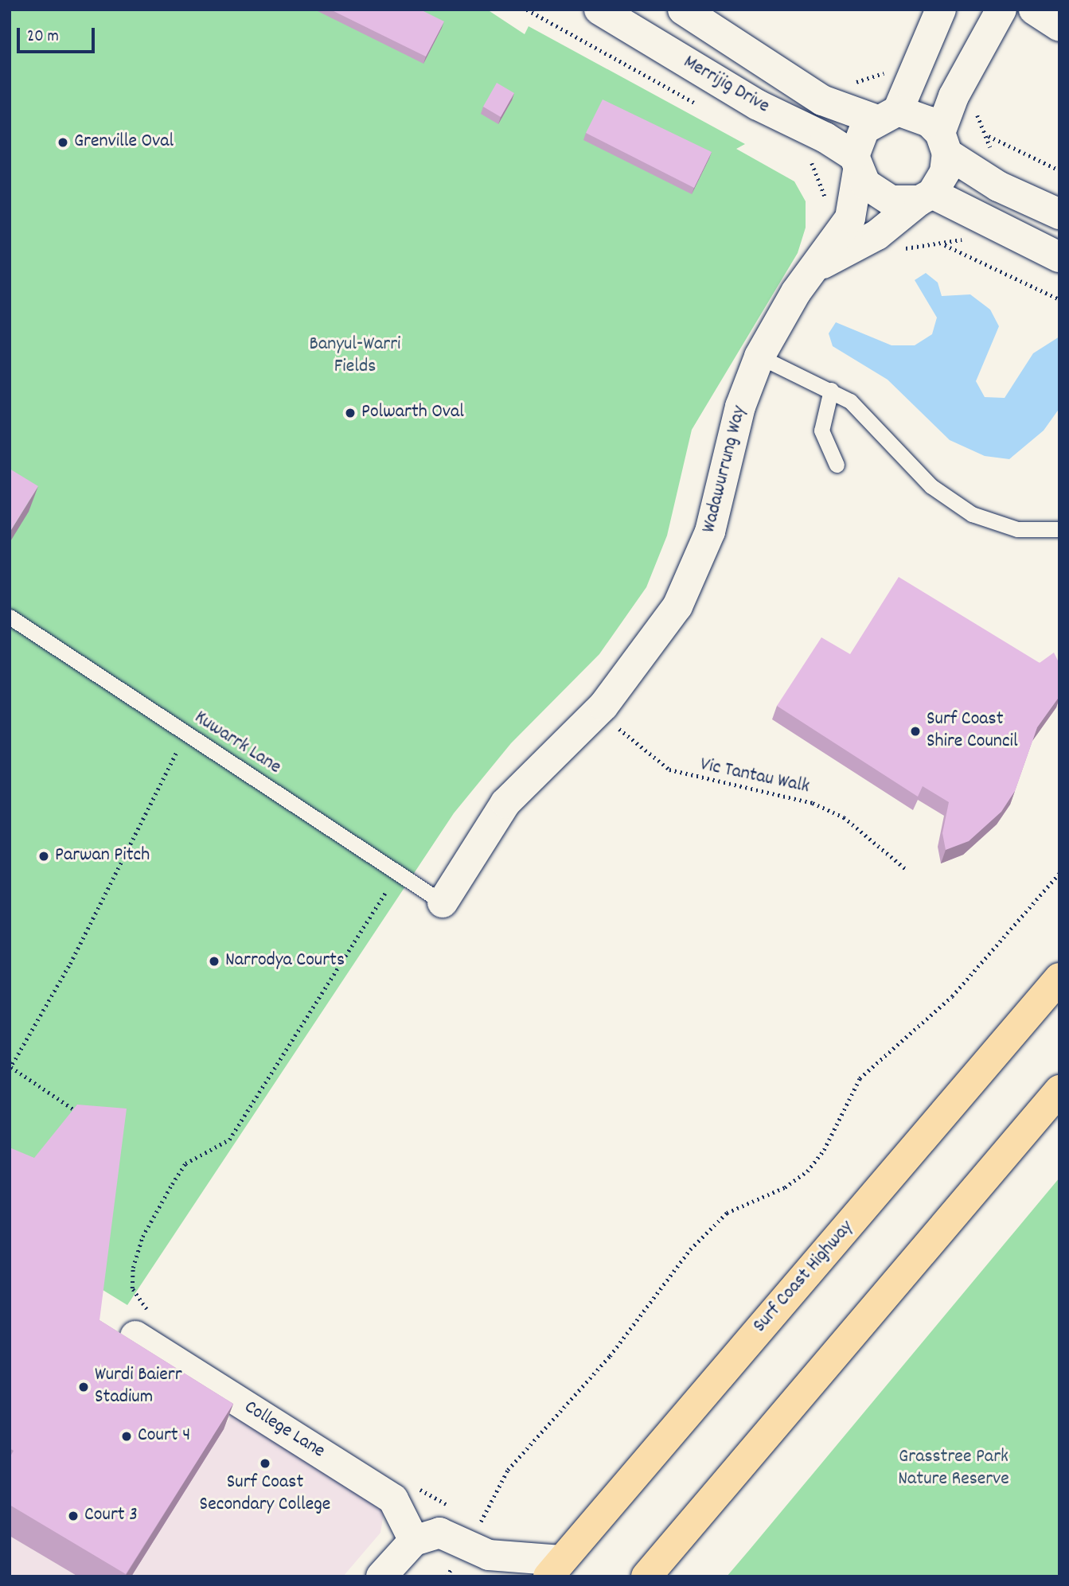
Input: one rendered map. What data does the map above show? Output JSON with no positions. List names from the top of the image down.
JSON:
{
  "streets": {
    "main road": ["Surf Coast Highway"],
    "street": ["Merrijig Drive", "Wadawurrung Way", "College Lane"],
    "lane": ["Kuwarrk Lane"],
    "path": ["Vic Tantau Walk"]
  },
  "crossings": [
    ["Merrijig Drive", "Wadawurrung Way"],
    ["Wadawurrung Way", "Kuwarrk Lane"],
    ["Wadawurrung Way", "Vic Tantau Walk"]
  ],
  "parks": ["Banyul-Warri Fields", "Grasstree Park Nature Reserve"],
  "places": [
    "Grenville Oval",
    "Polwarth Oval",
    "Surf Coast Shire Council",
    "Parwan Pitch",
    "Narrodya Courts",
    "Wurdi Baierr Stadium",
    "Court 4",
    "Surf Coast Secondary College",
    "Court 3"
  ],
  "scale_bar": "20 m"
}
